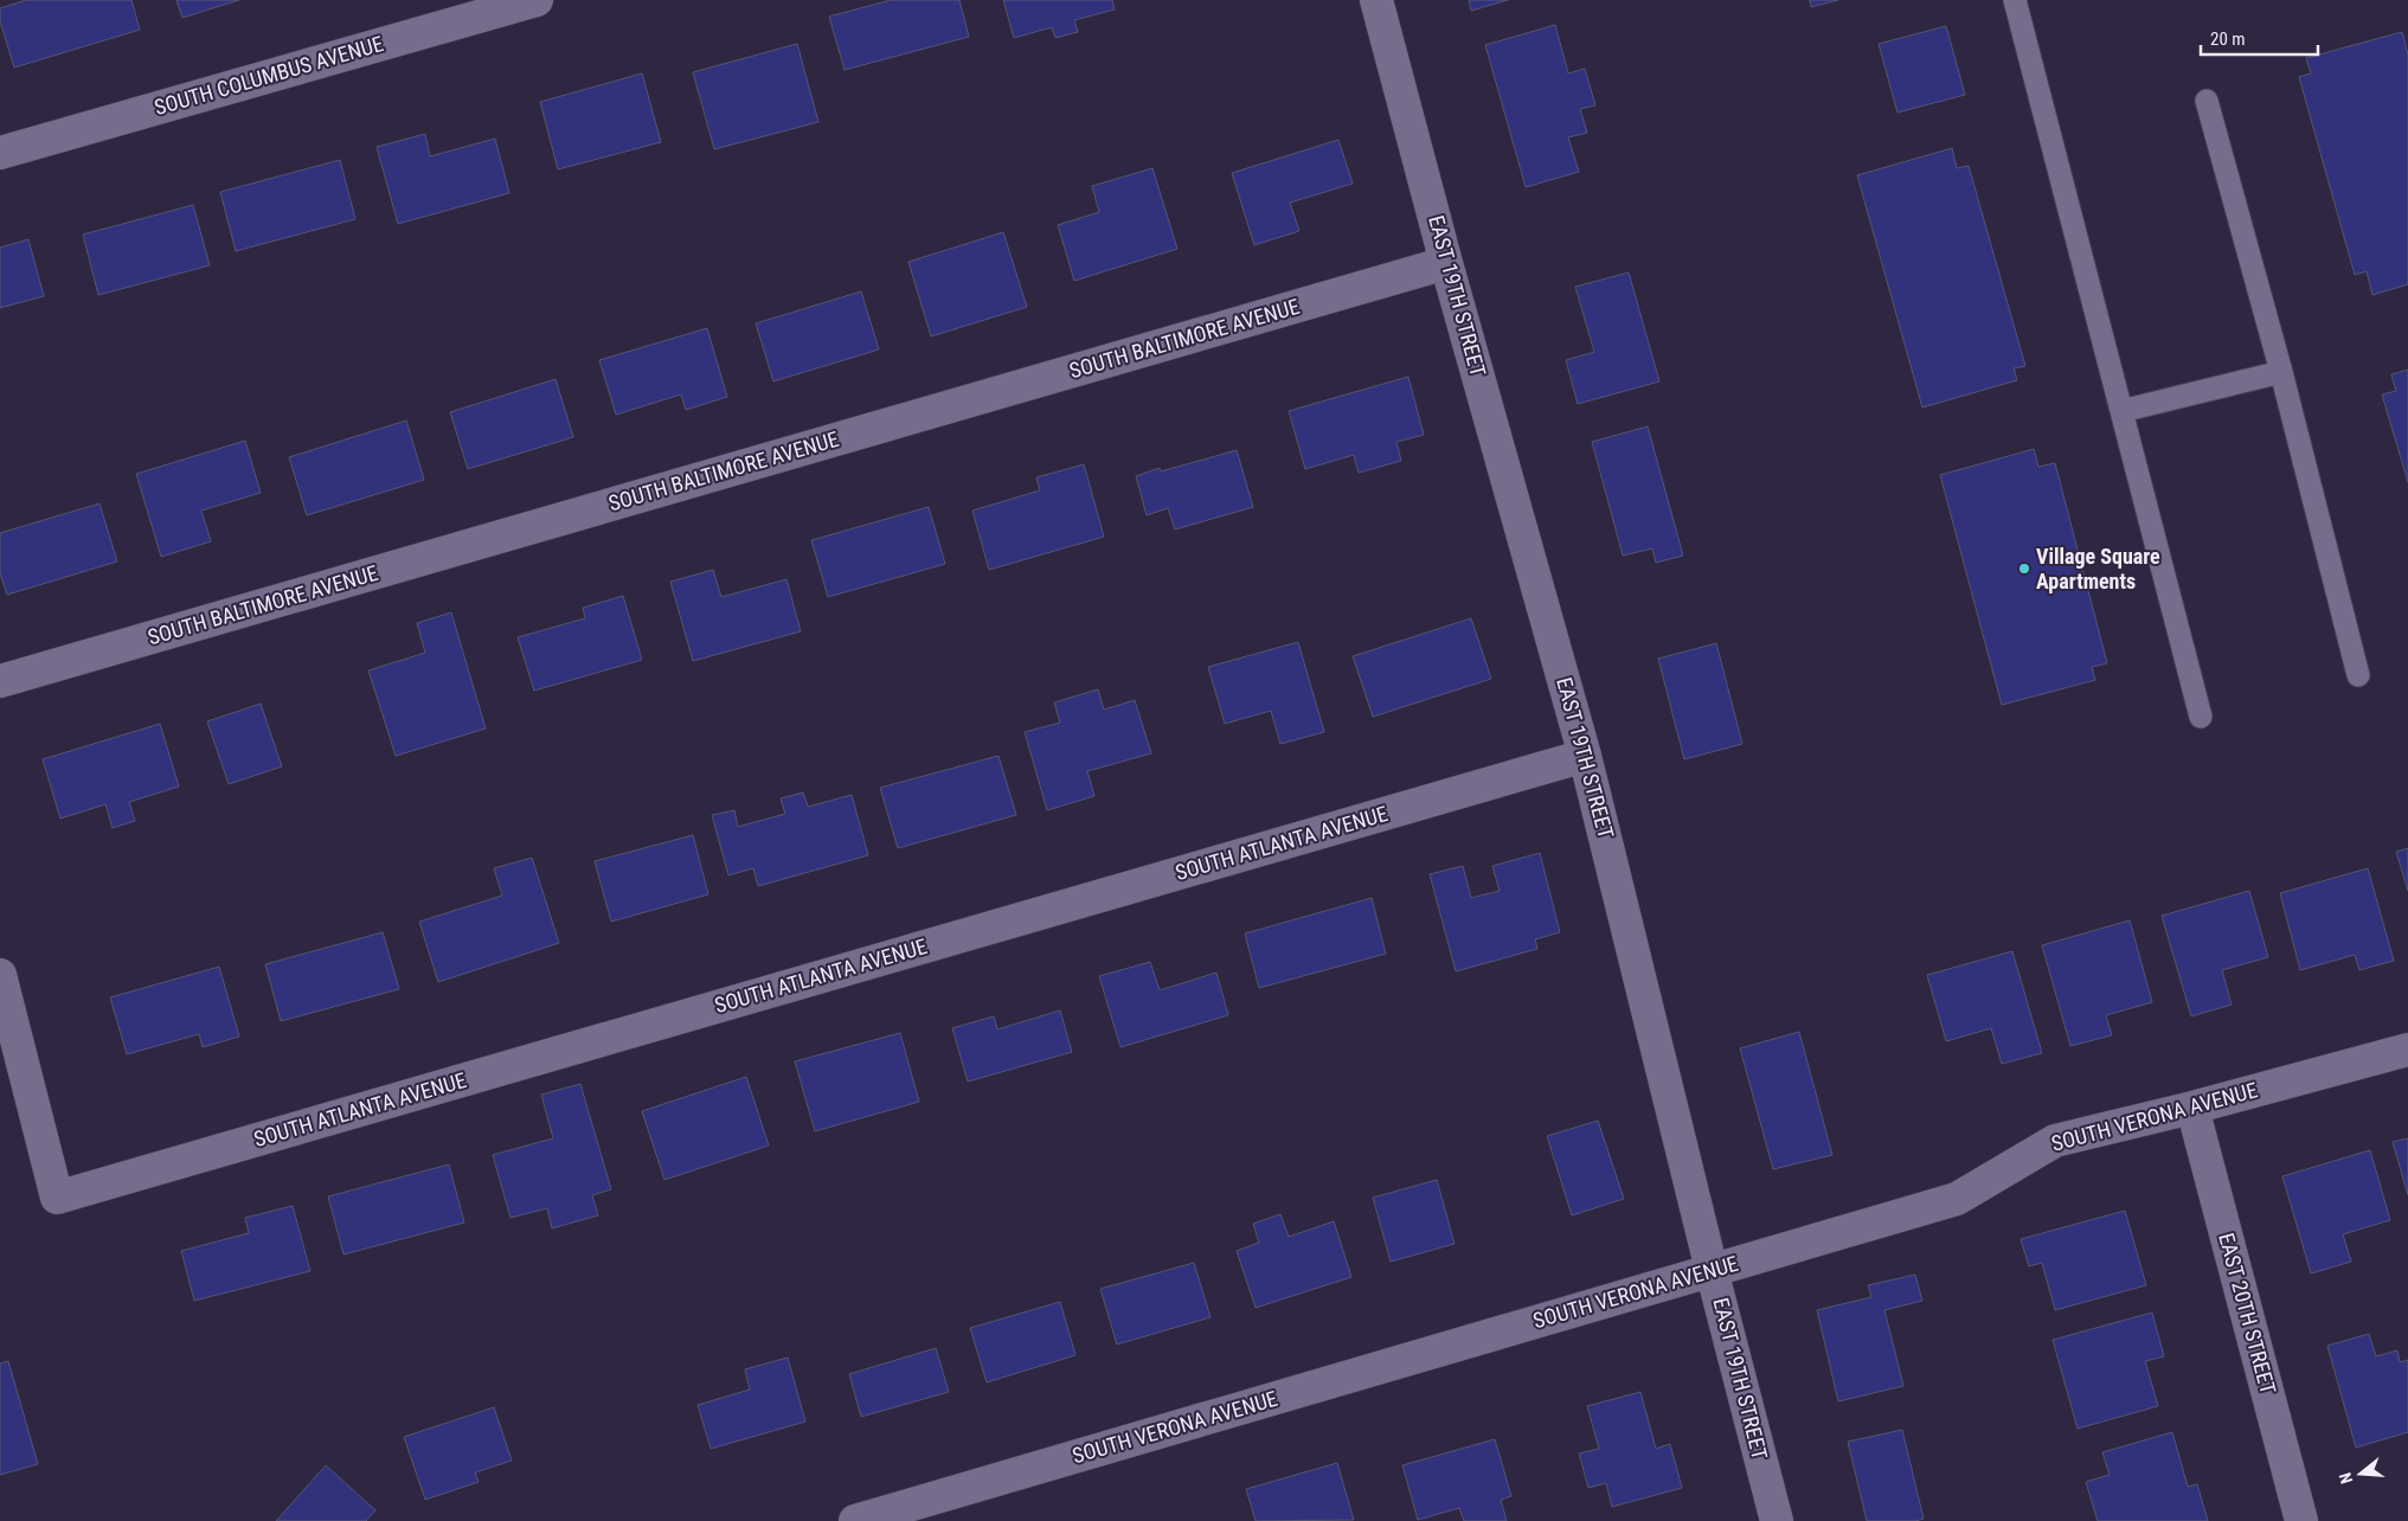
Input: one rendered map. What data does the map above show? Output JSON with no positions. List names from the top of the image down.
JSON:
{
  "streets": {
    "street": [
      "SOUTH COLUMBUS AVENUE",
      "EAST 19TH STREET",
      "SOUTH BALTIMORE AVENUE",
      "SOUTH ATLANTA AVENUE",
      "SOUTH VERONA AVENUE",
      "EAST 20TH STREET"
    ]
  },
  "crossings": [
    ["EAST 19TH STREET", "SOUTH BALTIMORE AVENUE"],
    ["EAST 19TH STREET", "SOUTH ATLANTA AVENUE"],
    ["EAST 19TH STREET", "SOUTH VERONA AVENUE"],
    ["SOUTH VERONA AVENUE", "EAST 20TH STREET"]
  ],
  "places": ["Village Square Apartments"],
  "scale_bar": "20 m",
  "north": "left"
}
